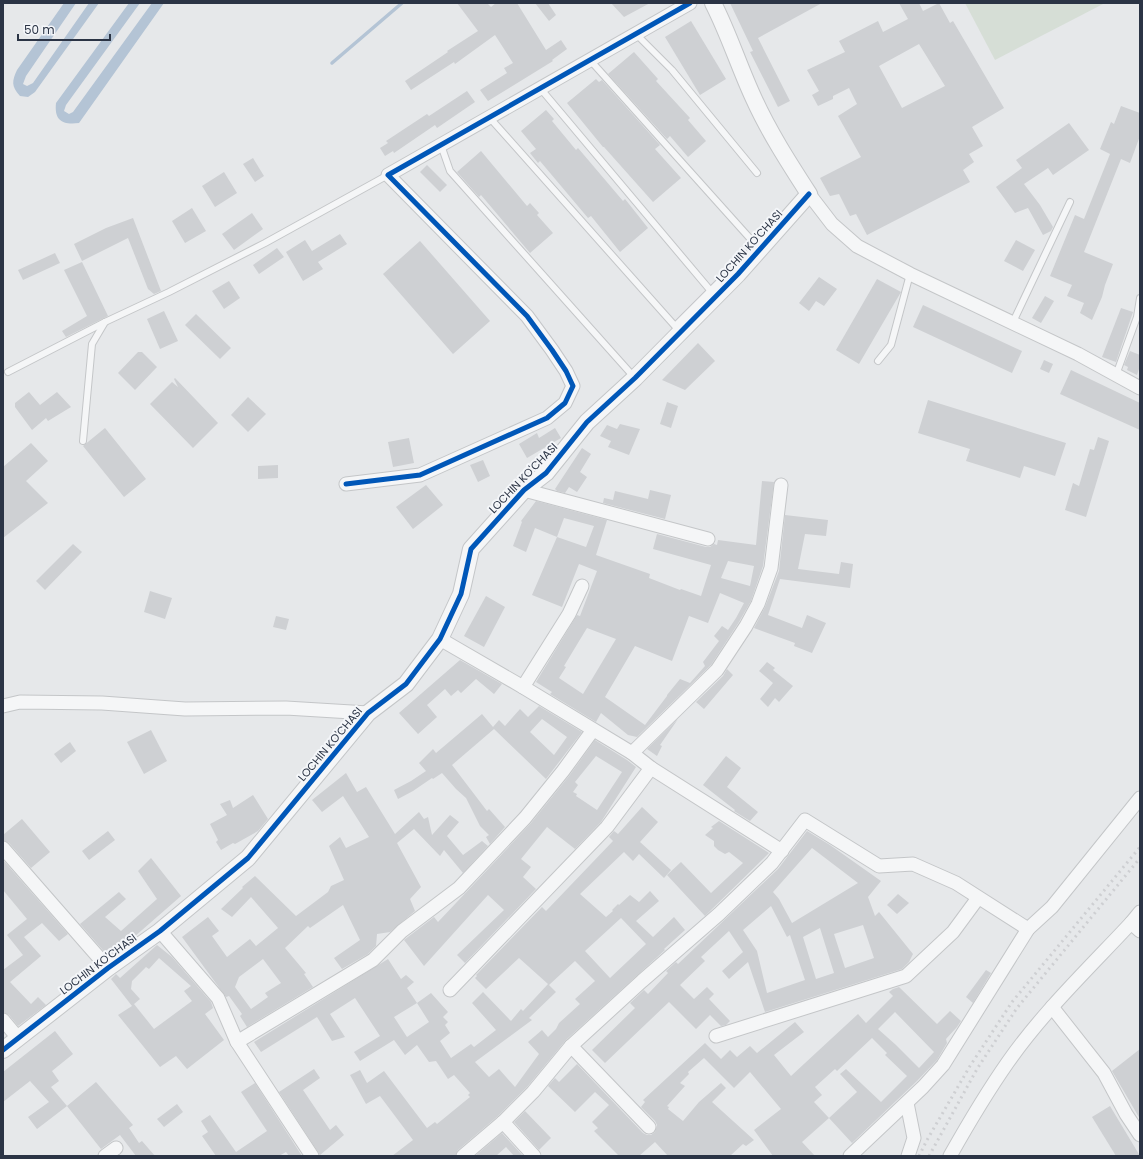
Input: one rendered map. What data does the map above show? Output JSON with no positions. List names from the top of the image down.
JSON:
{
  "streets": {
    "street": ["LOCHIN KO'CHASI"]
  },
  "scale_bar": "50 m"
}
